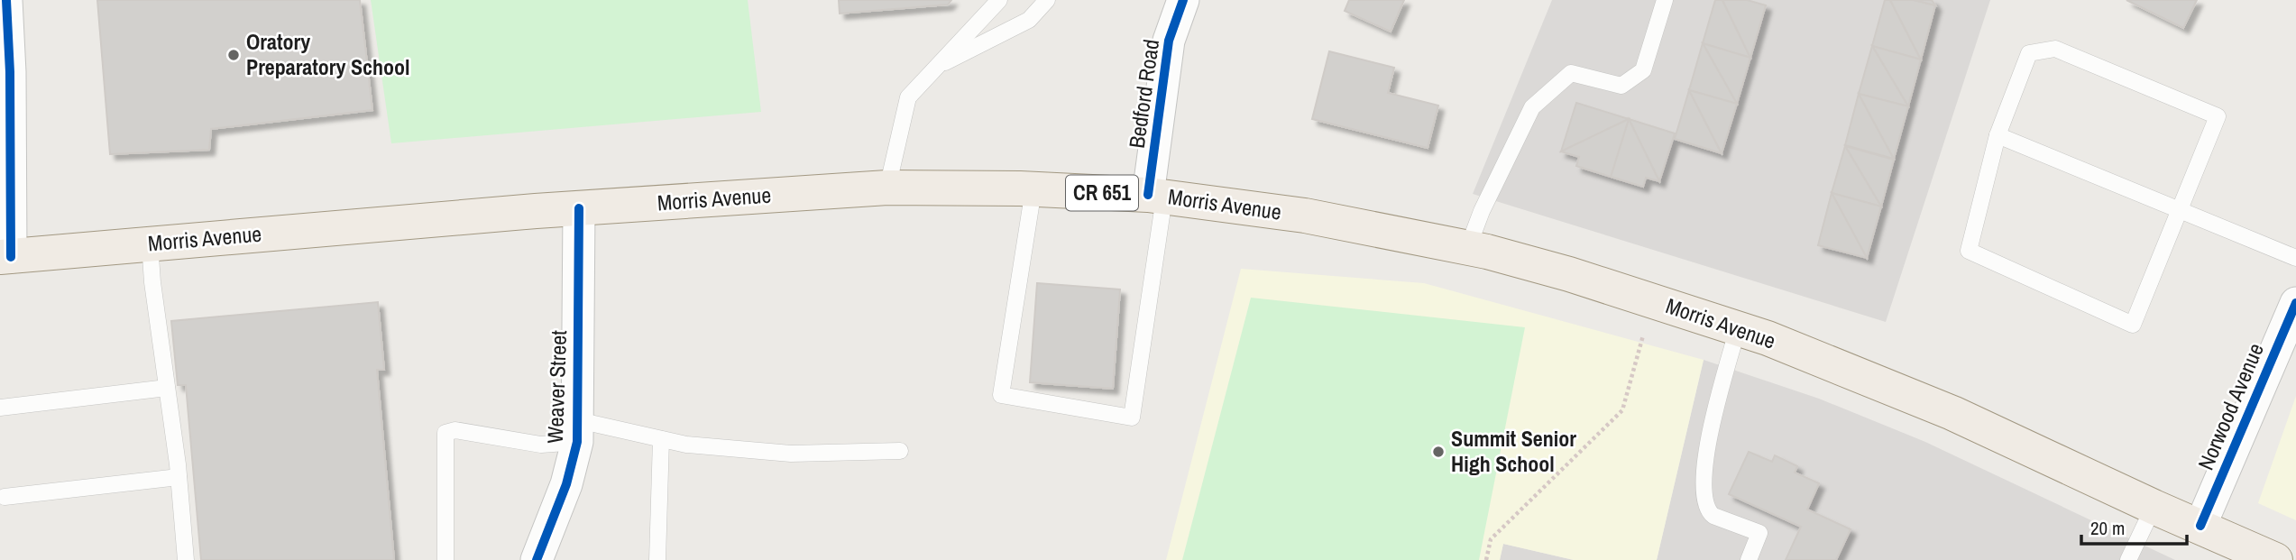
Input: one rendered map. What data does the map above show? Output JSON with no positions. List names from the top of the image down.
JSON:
{
  "streets": {
    "main road": ["CR 651", "Morris Avenue"],
    "street": ["Bedford Road", "Weaver Street", "Norwood Avenue"]
  },
  "crossings": [
    ["Bedford Road", "Morris Avenue"],
    ["Morris Avenue", "Weaver Street"],
    ["Morris Avenue", "Norwood Avenue"]
  ],
  "places": ["Oratory Preparatory School", "Summit Senior High School"],
  "scale_bar": "20 m"
}
